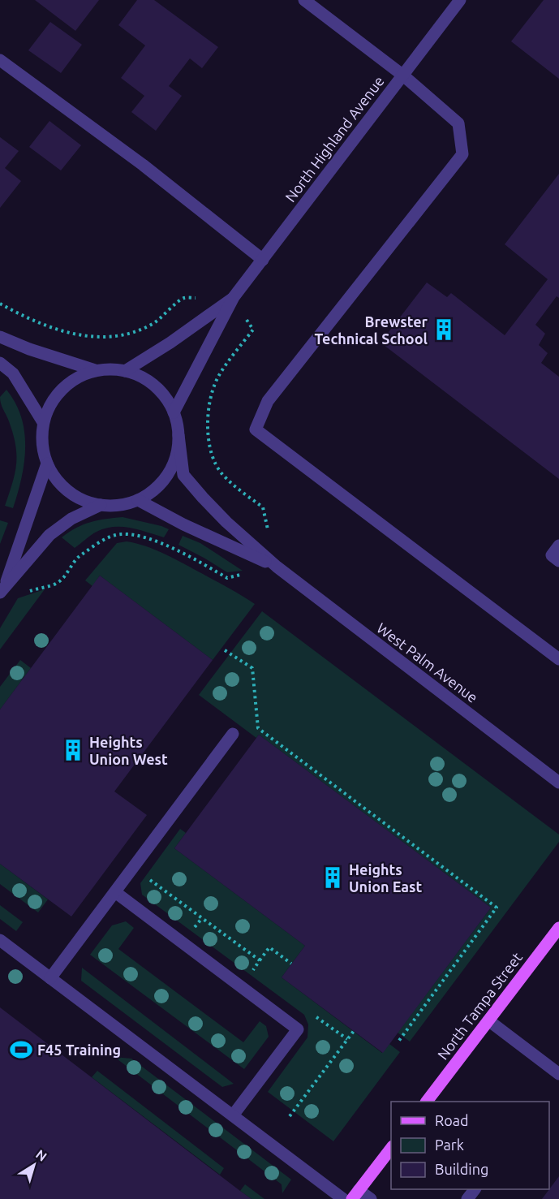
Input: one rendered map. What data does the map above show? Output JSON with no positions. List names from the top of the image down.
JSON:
{
  "streets": {
    "main road": ["North Tampa Street"],
    "street": ["North Highland Avenue", "West Palm Avenue"]
  },
  "crossings": [
    ["North Highland Avenue", "West Palm Avenue"]
  ],
  "places": {
    "building": ["Brewster Technical School", "Heights Union West", "Heights Union East"],
    "sports": ["F45 Training"]
  },
  "legend": ["Road", "Park", "Building"],
  "north": "top right"
}
